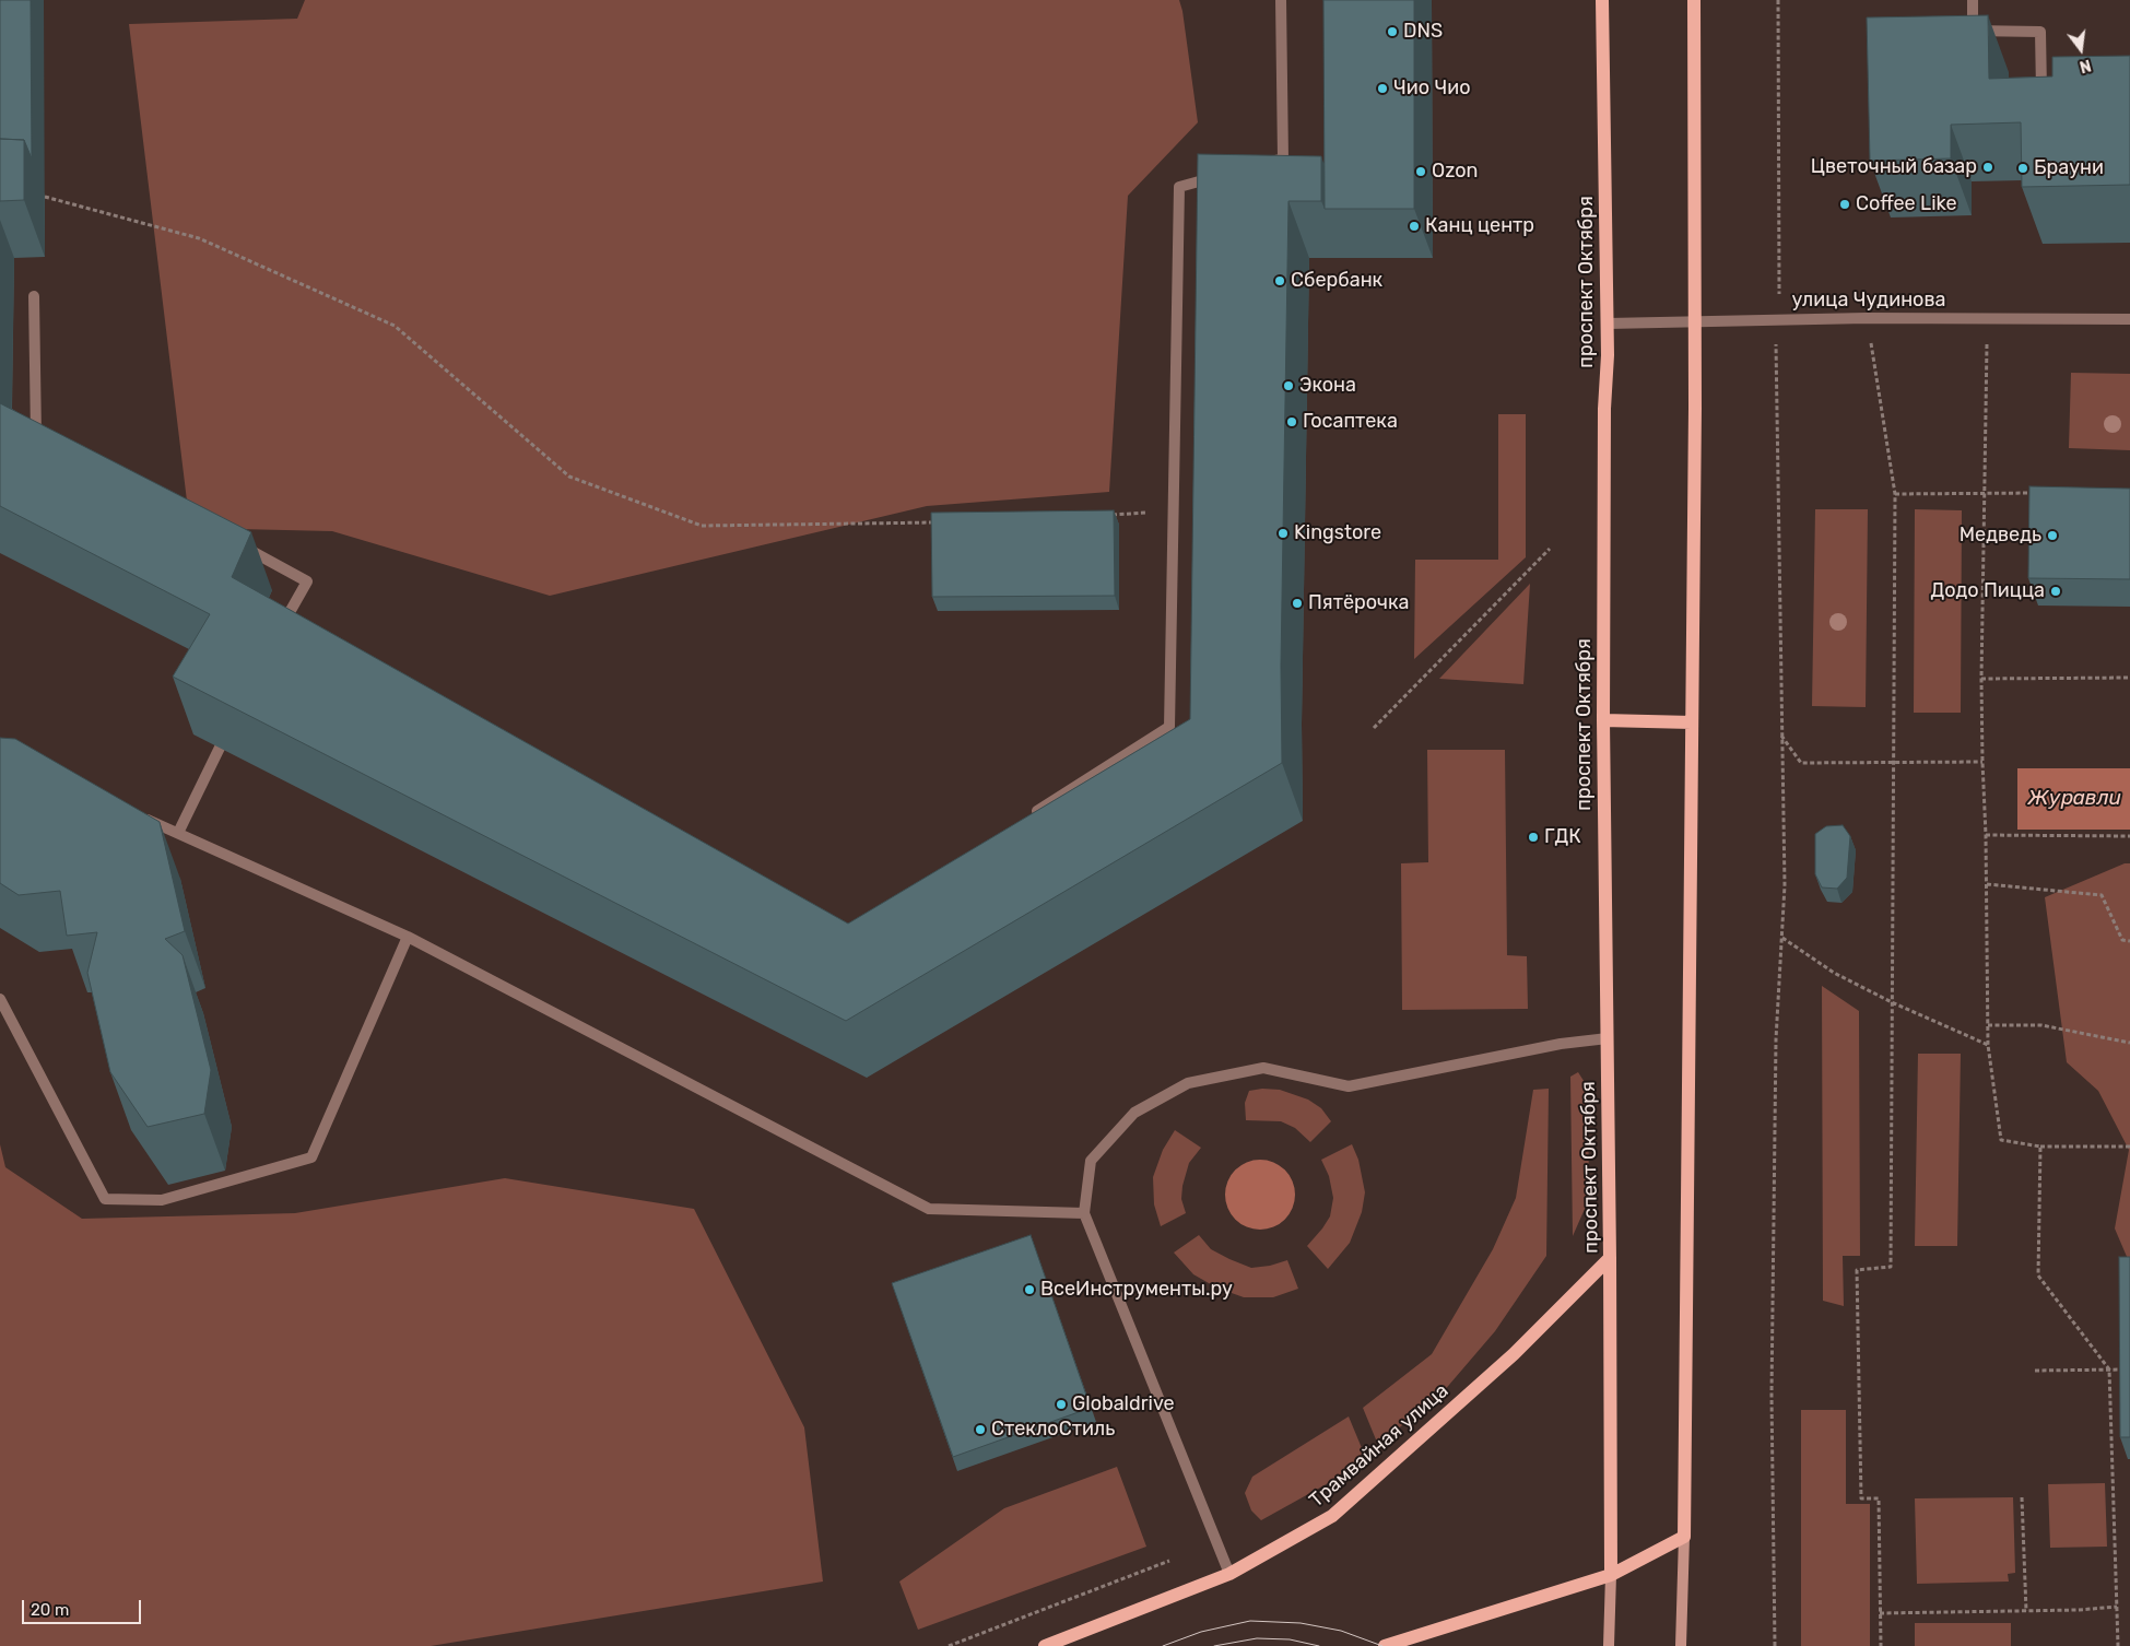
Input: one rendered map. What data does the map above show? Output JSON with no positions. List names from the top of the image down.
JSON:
{
  "streets": {
    "main road": ["проспект Октября", "Трамвайная улица"],
    "street": ["улица Чудинова"]
  },
  "crossings": [
    ["проспект Октября", "улица Чудинова"],
    ["проспект Октября", "Трамвайная улица"]
  ],
  "water": ["Журавли"],
  "places": [
    "DNS",
    "Чио Чио",
    "Цветочный базар",
    "Брауни",
    "Ozon",
    "Coffee Like",
    "Канц центр",
    "Сбербанк",
    "Экона",
    "Госаптека",
    "Kingstore",
    "Медведь",
    "Додо Пицца",
    "Пятёрочка",
    "ГДК",
    "ВсеИнструменты.ру",
    "Globaldrive",
    "СтеклоСтиль"
  ],
  "scale_bar": "20 m",
  "north": "bottom"
}
